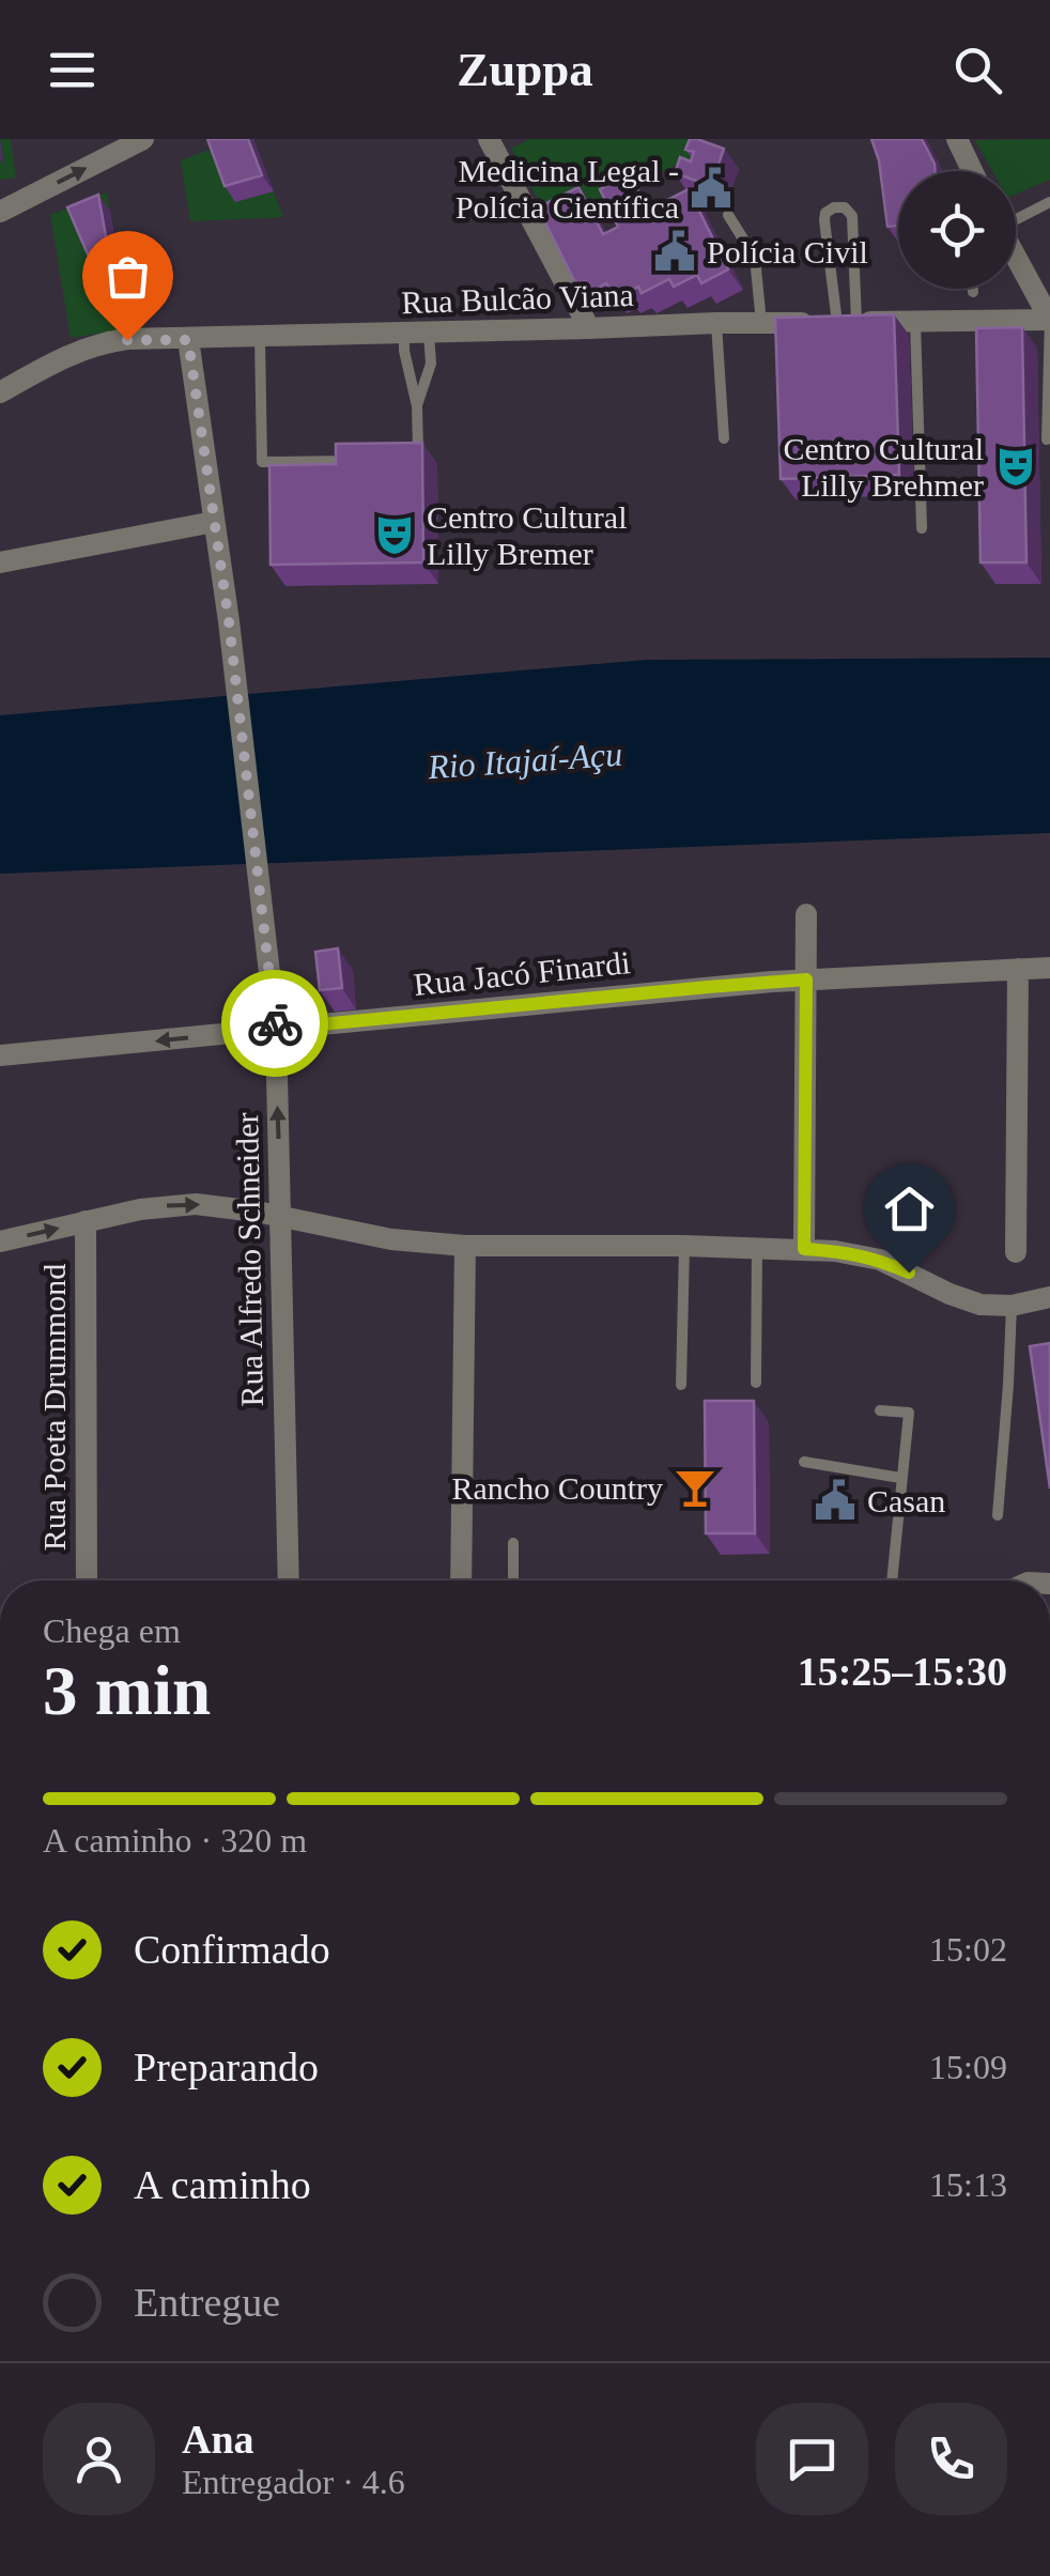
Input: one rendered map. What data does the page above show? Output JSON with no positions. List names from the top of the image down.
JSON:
{
  "streets": {
    "street": [
      "Rua Bulcão Viana",
      "Rua Jacó Finardi",
      "Rua Alfredo Schneider",
      "Rua Poeta Drummond"
    ]
  },
  "crossings": [
    ["Rua Bulcão Viana", "Rua Alfredo Schneider"],
    ["Rua Jacó Finardi", "Rua Alfredo Schneider"]
  ],
  "water": ["Rio Itajaí-Açu"],
  "places": {
    "public building": ["Medicina Legal - Polícia Científica", "Polícia Civil", "Casan"],
    "theatre": ["Centro Cultural Lilly Brehmer", "Centro Cultural Lilly Bremer"],
    "bar": ["Rancho Country"]
  },
  "page": {
    "header": "Zuppa",
    "heading": ["3 min", "Chega em", "15:25–15:30"],
    "panel": ["Ana", "Entregador · 4.6"],
    "bar": "A caminho · 320 m",
    "list": [
      ["Confirmado", "15:02"],
      ["Preparando", "15:09"],
      ["A caminho", "15:13"],
      "Entregue"
    ]
  }
}
